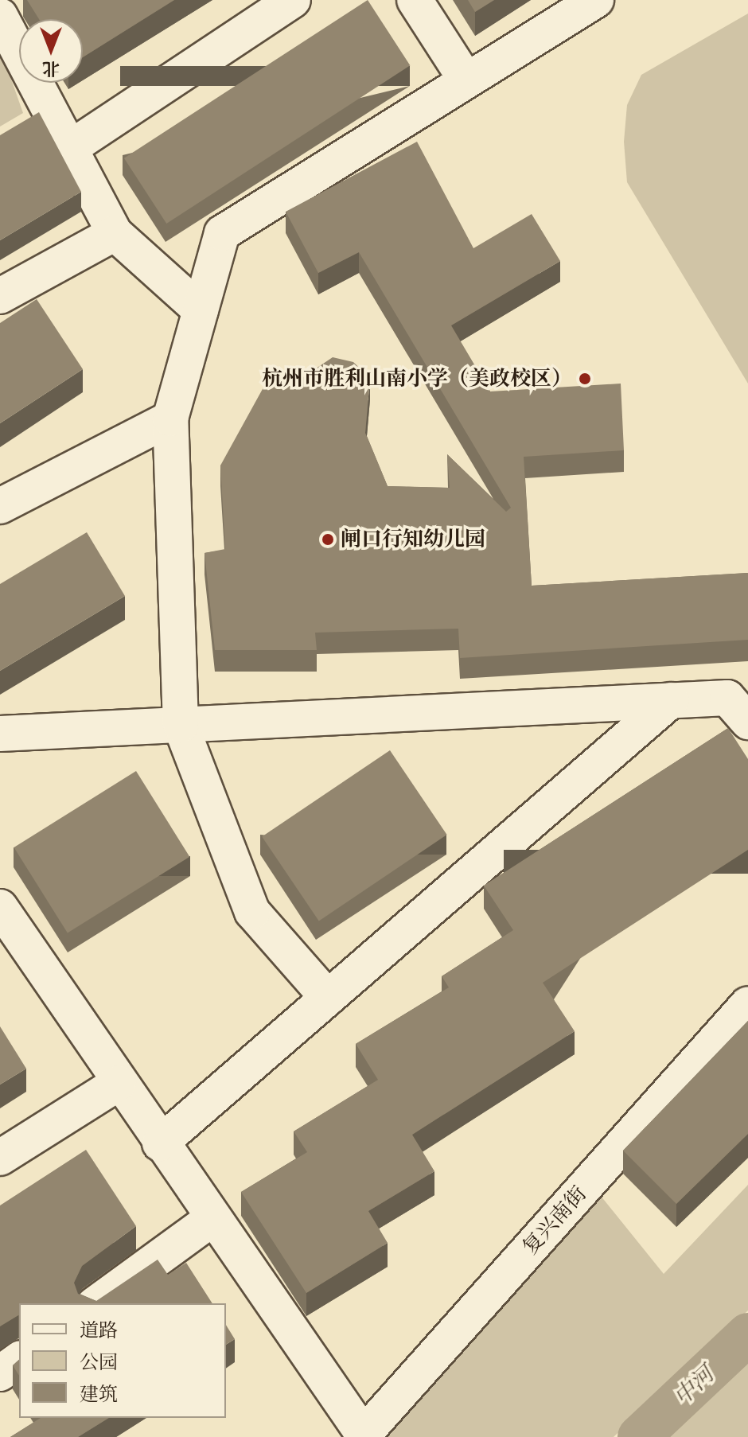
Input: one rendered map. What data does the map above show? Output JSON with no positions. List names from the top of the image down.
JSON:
{
  "streets": {
    "street": ["复兴南街"]
  },
  "water": ["中河"],
  "places": ["杭州市胜利山南小学（美政校区）", "闸口行知幼儿园"],
  "legend": ["道路", "公园", "建筑"],
  "north": "bottom"
}
